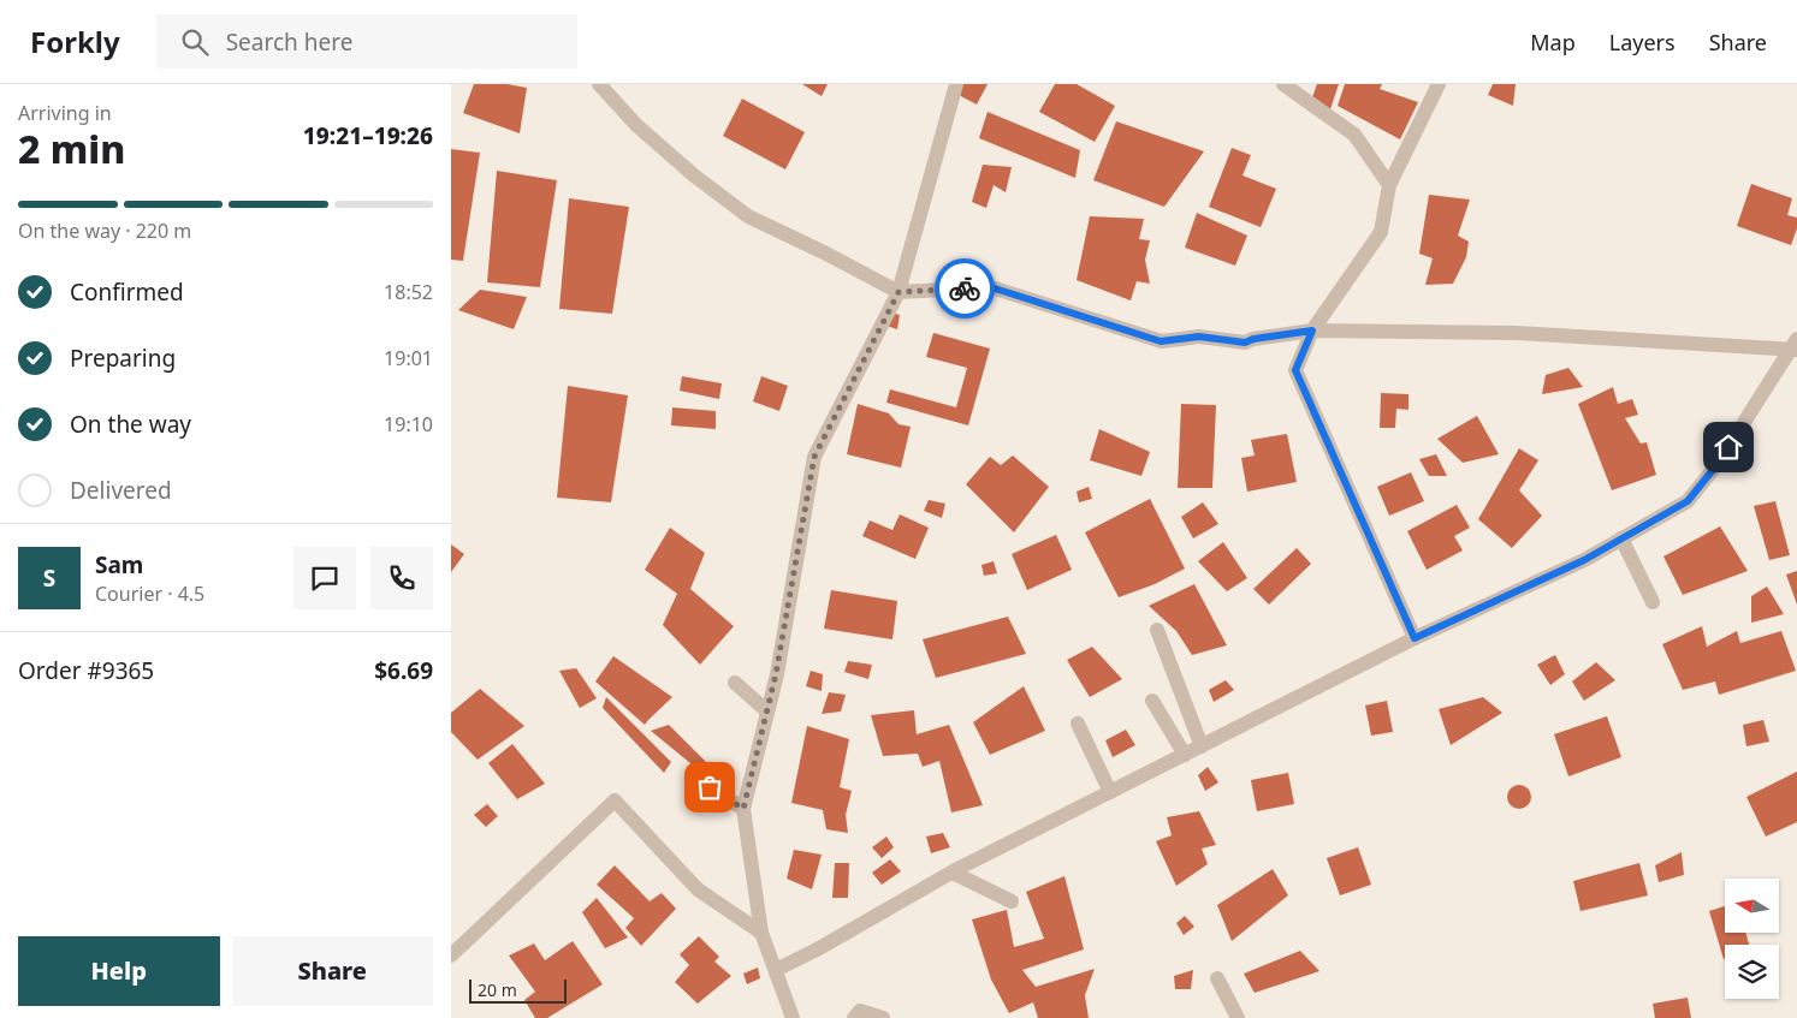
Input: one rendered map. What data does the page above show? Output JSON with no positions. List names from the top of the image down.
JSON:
{
  "scale_bar": "20 m",
  "north": "left",
  "page": {
    "header": "Forkly",
    "search": "Search here",
    "nav": ["Map", "Layers", "Share"],
    "heading": ["2 min", "Arriving in", "19:21–19:26"],
    "panel": [
      "Sam",
      "Courier · 4.5",
      "Order #9365",
      "$6.69"
    ],
    "bar": "On the way · 220 m",
    "list": [
      ["Confirmed", "18:52"],
      ["Preparing", "19:01"],
      ["On the way", "19:10"],
      "Delivered"
    ],
    "round": "S",
    "buttons": ["Help", "Share"],
    "scale": "20 m"
  }
}
